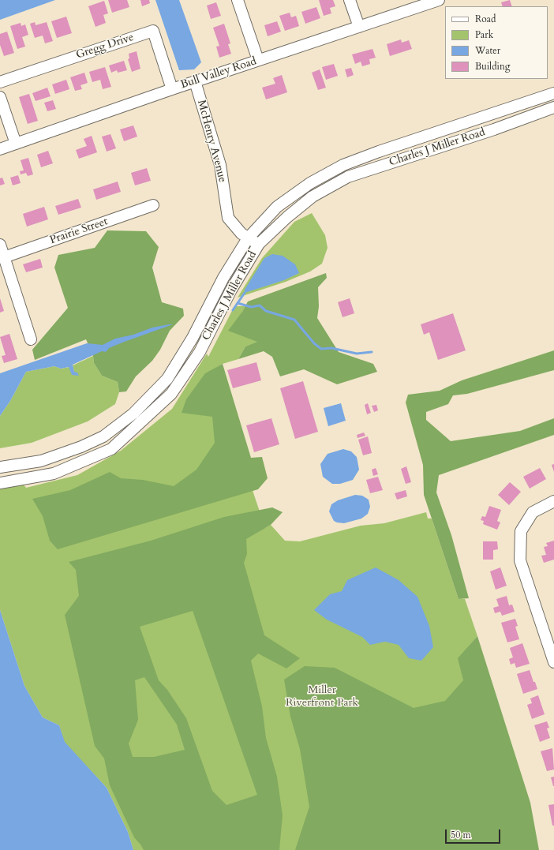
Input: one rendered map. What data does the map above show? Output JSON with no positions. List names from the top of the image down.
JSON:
{
  "streets": {
    "street": [
      "Gregg Drive",
      "Bull Valley Road",
      "McHenry Avenue",
      "Charles J Miller Road",
      "Prairie Street"
    ]
  },
  "crossings": [
    ["Gregg Drive", "Bull Valley Road"],
    ["Bull Valley Road", "McHenry Avenue"],
    ["McHenry Avenue", "Charles J Miller Road"]
  ],
  "parks": ["Miller Riverfront Park"],
  "legend": [
    "Road",
    "Park",
    "Water",
    "Building"
  ],
  "scale_bar": "50 m"
}
